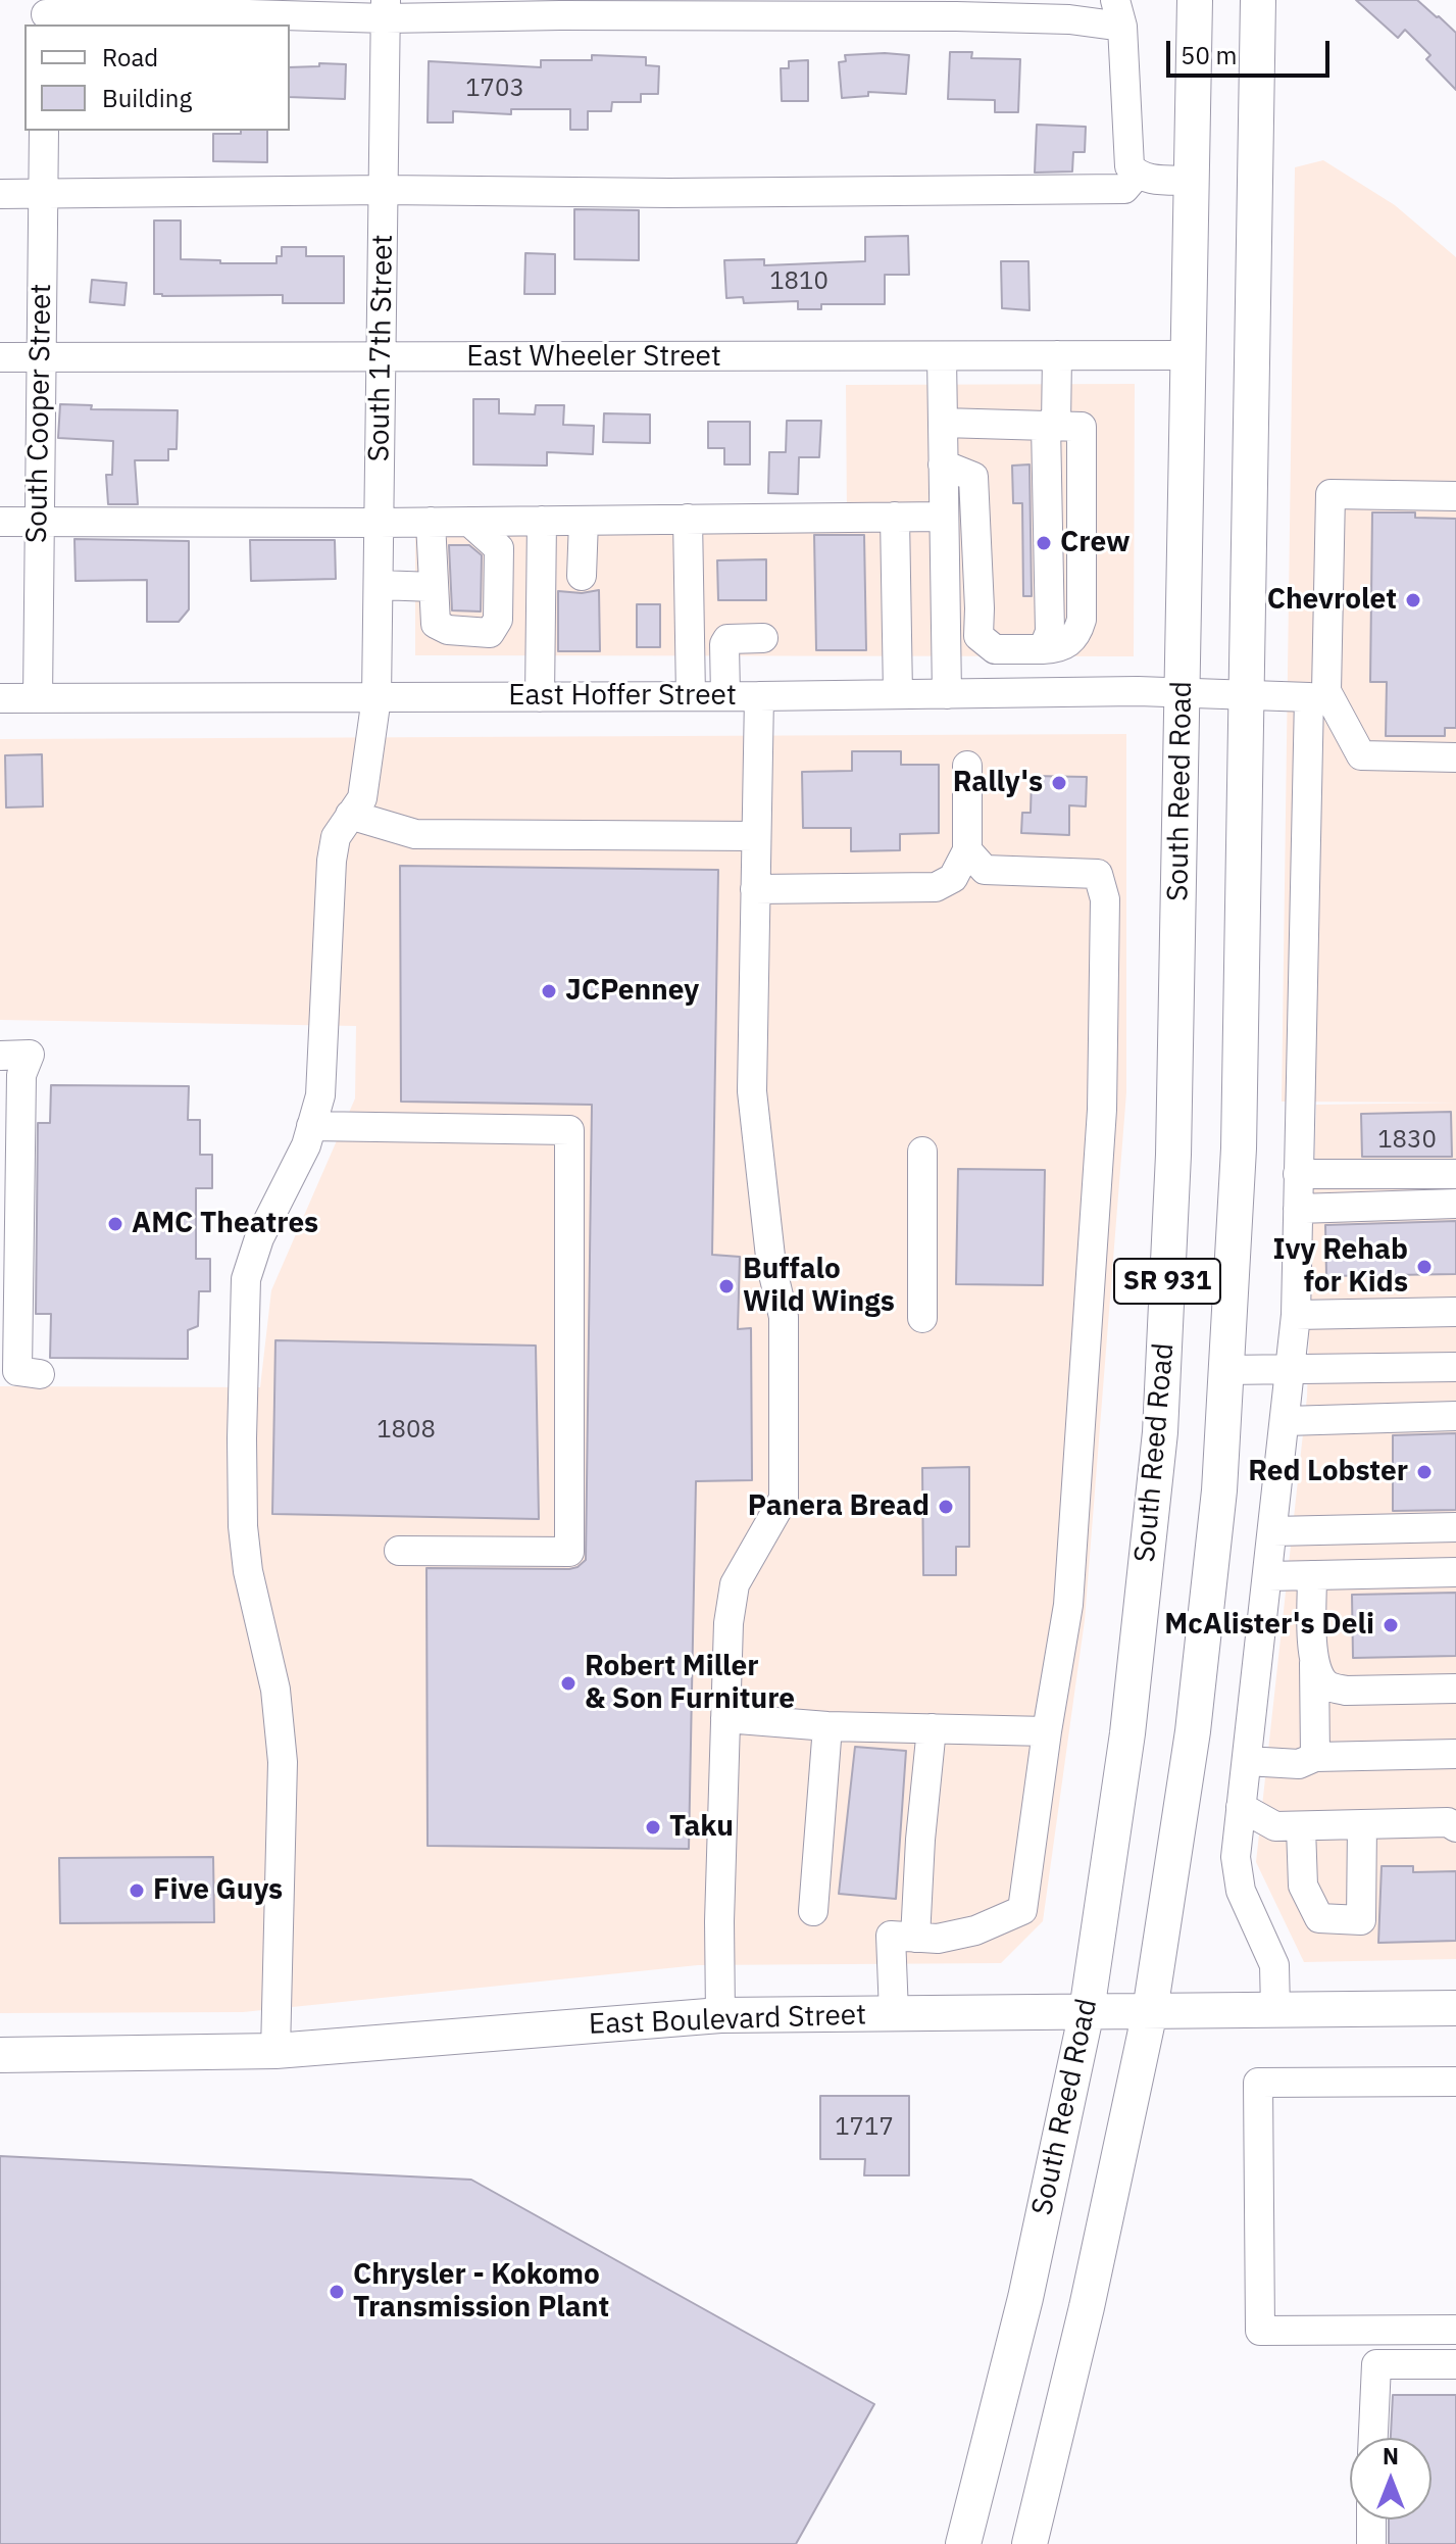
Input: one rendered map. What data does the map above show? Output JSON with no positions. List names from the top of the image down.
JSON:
{
  "streets": {
    "main road": ["South Reed Road", "SR 931", "East Boulevard Street"],
    "street": [
      "South 17th Street",
      "East Wheeler Street",
      "South Cooper Street",
      "East Hoffer Street"
    ]
  },
  "crossings": [
    ["South 17th Street", "East Wheeler Street"],
    ["South 17th Street", "East Hoffer Street"],
    ["South 17th Street", "East Boulevard Street"],
    ["East Wheeler Street", "South Cooper Street"],
    ["East Wheeler Street", "South Reed Road"],
    ["South Cooper Street", "East Hoffer Street"],
    ["East Hoffer Street", "South Reed Road"],
    ["East Hoffer Street", "SR 931"],
    ["South Reed Road", "East Boulevard Street"],
    ["SR 931", "East Boulevard Street"]
  ],
  "places": [
    "Crew",
    "Chevrolet",
    "Rally's",
    "JCPenney",
    "AMC Theatres",
    "Ivy Rehab for Kids",
    "Buffalo Wild Wings",
    "Red Lobster",
    "Panera Bread",
    "McAlister's Deli",
    "Robert Miller & Son Furniture",
    "Taku",
    "Five Guys",
    "Chrysler - Kokomo Transmission Plant"
  ],
  "house_numbers": [
    "1703",
    "1810",
    "1830",
    "1808",
    "1717"
  ],
  "legend": ["Road", "Building"],
  "scale_bar": "50 m",
  "north": "top"
}
